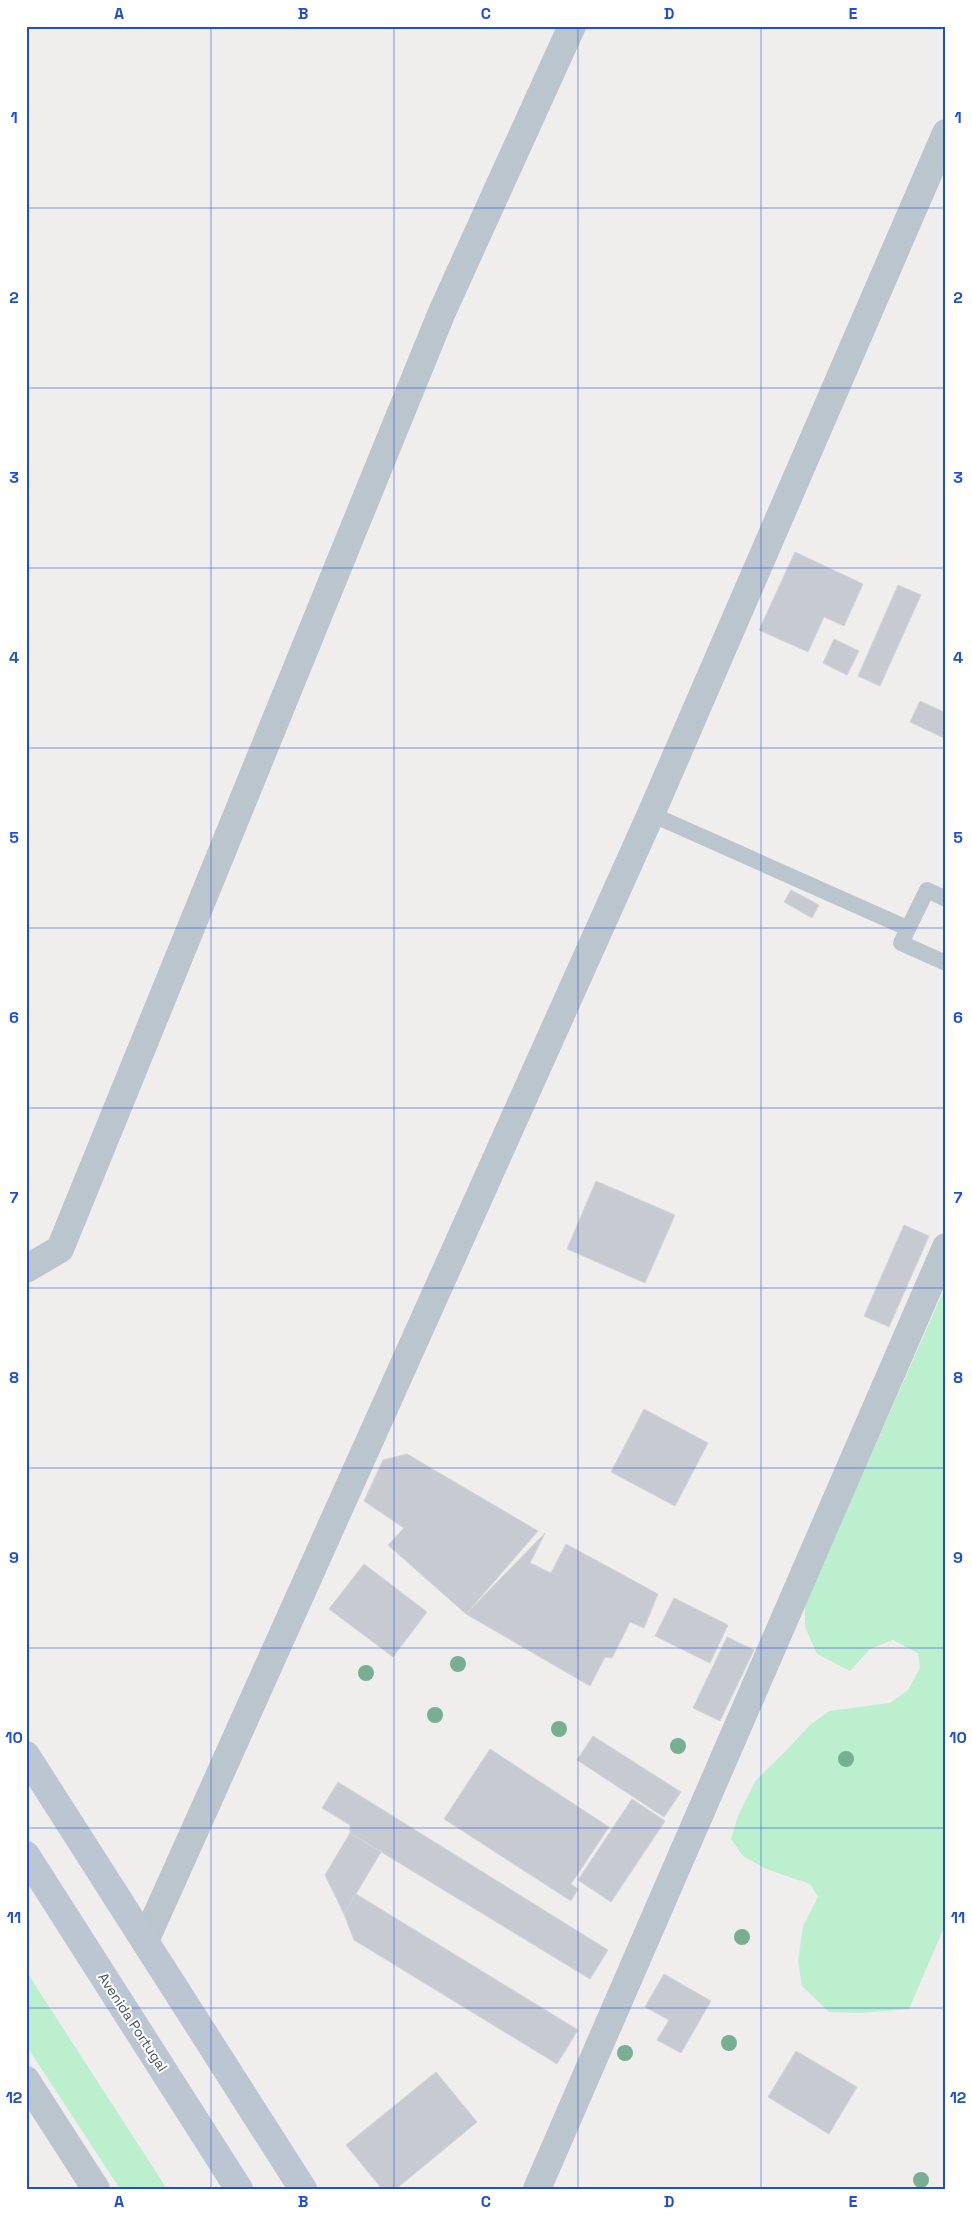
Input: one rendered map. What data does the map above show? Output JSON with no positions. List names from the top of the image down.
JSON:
{
  "streets": {
    "main road": ["Avenida Portugal"]
  },
  "grid": {
    "columns": [
      "A",
      "B",
      "C",
      "D",
      "E"
    ],
    "rows": [
      "1",
      "2",
      "3",
      "4",
      "5",
      "6",
      "7",
      "8",
      "9",
      "10",
      "11",
      "12"
    ]
  }
}
